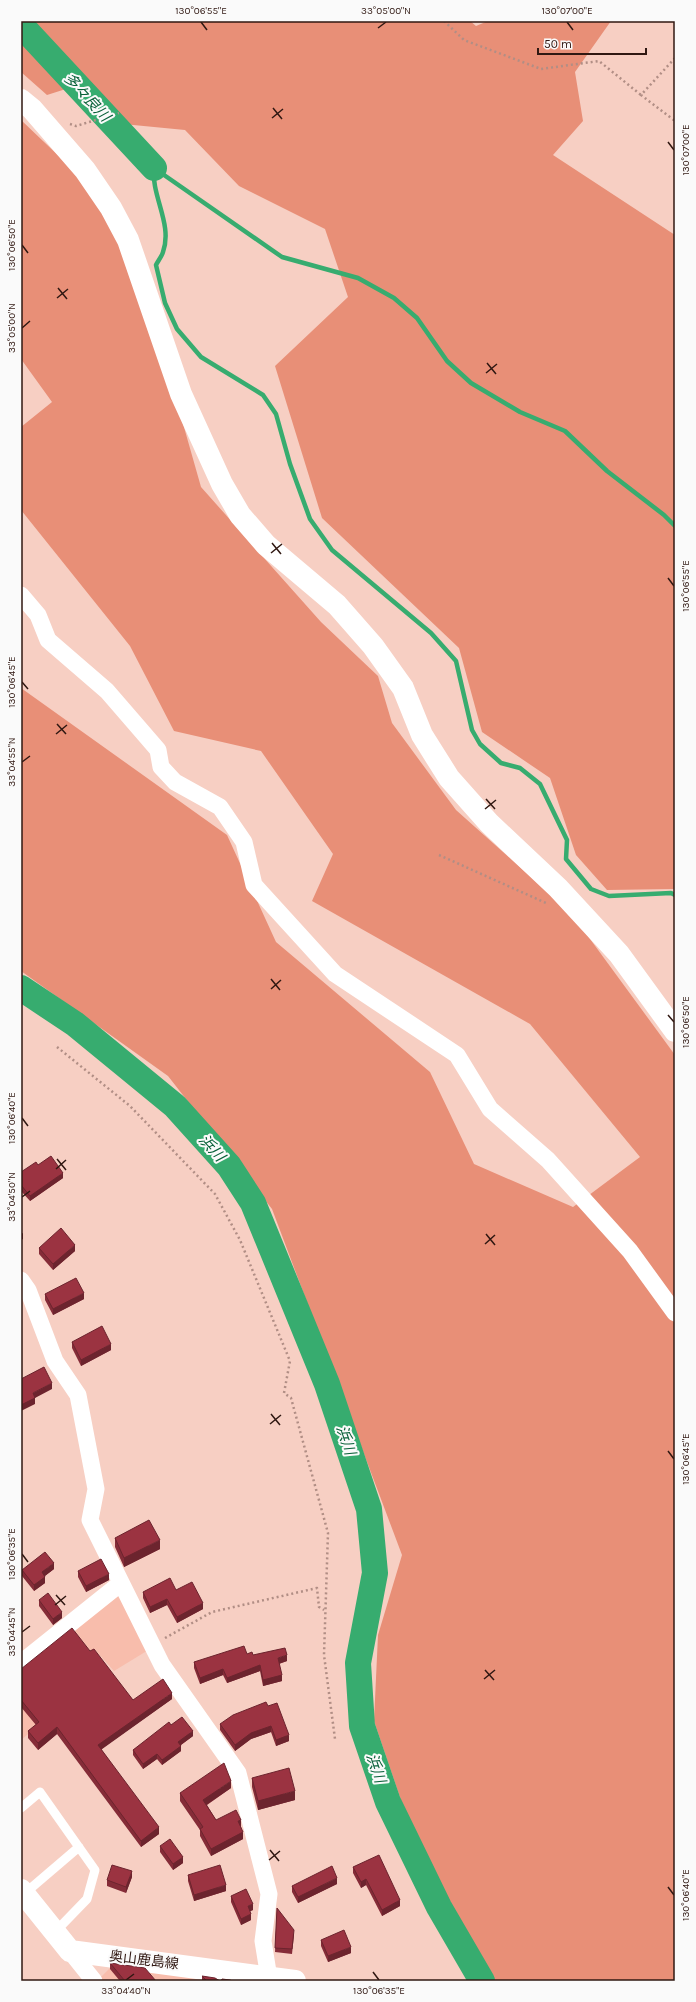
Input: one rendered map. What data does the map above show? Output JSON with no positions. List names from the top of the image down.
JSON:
{
  "streets": {
    "street": ["奥山鹿島線"]
  },
  "water": ["多々良川", "浜川"],
  "scale_bar": "50 m",
  "coordinates": [
    "130°06'55\"E",
    "33°05'00\"N",
    "130°07'00\"E",
    "130°06'50\"E",
    "130°06'45\"E",
    "33°04'55\"N",
    "130°06'40\"E",
    "33°04'50\"N",
    "130°06'35\"E",
    "33°04'45\"N",
    "33°04'40\"N"
  ]
}
